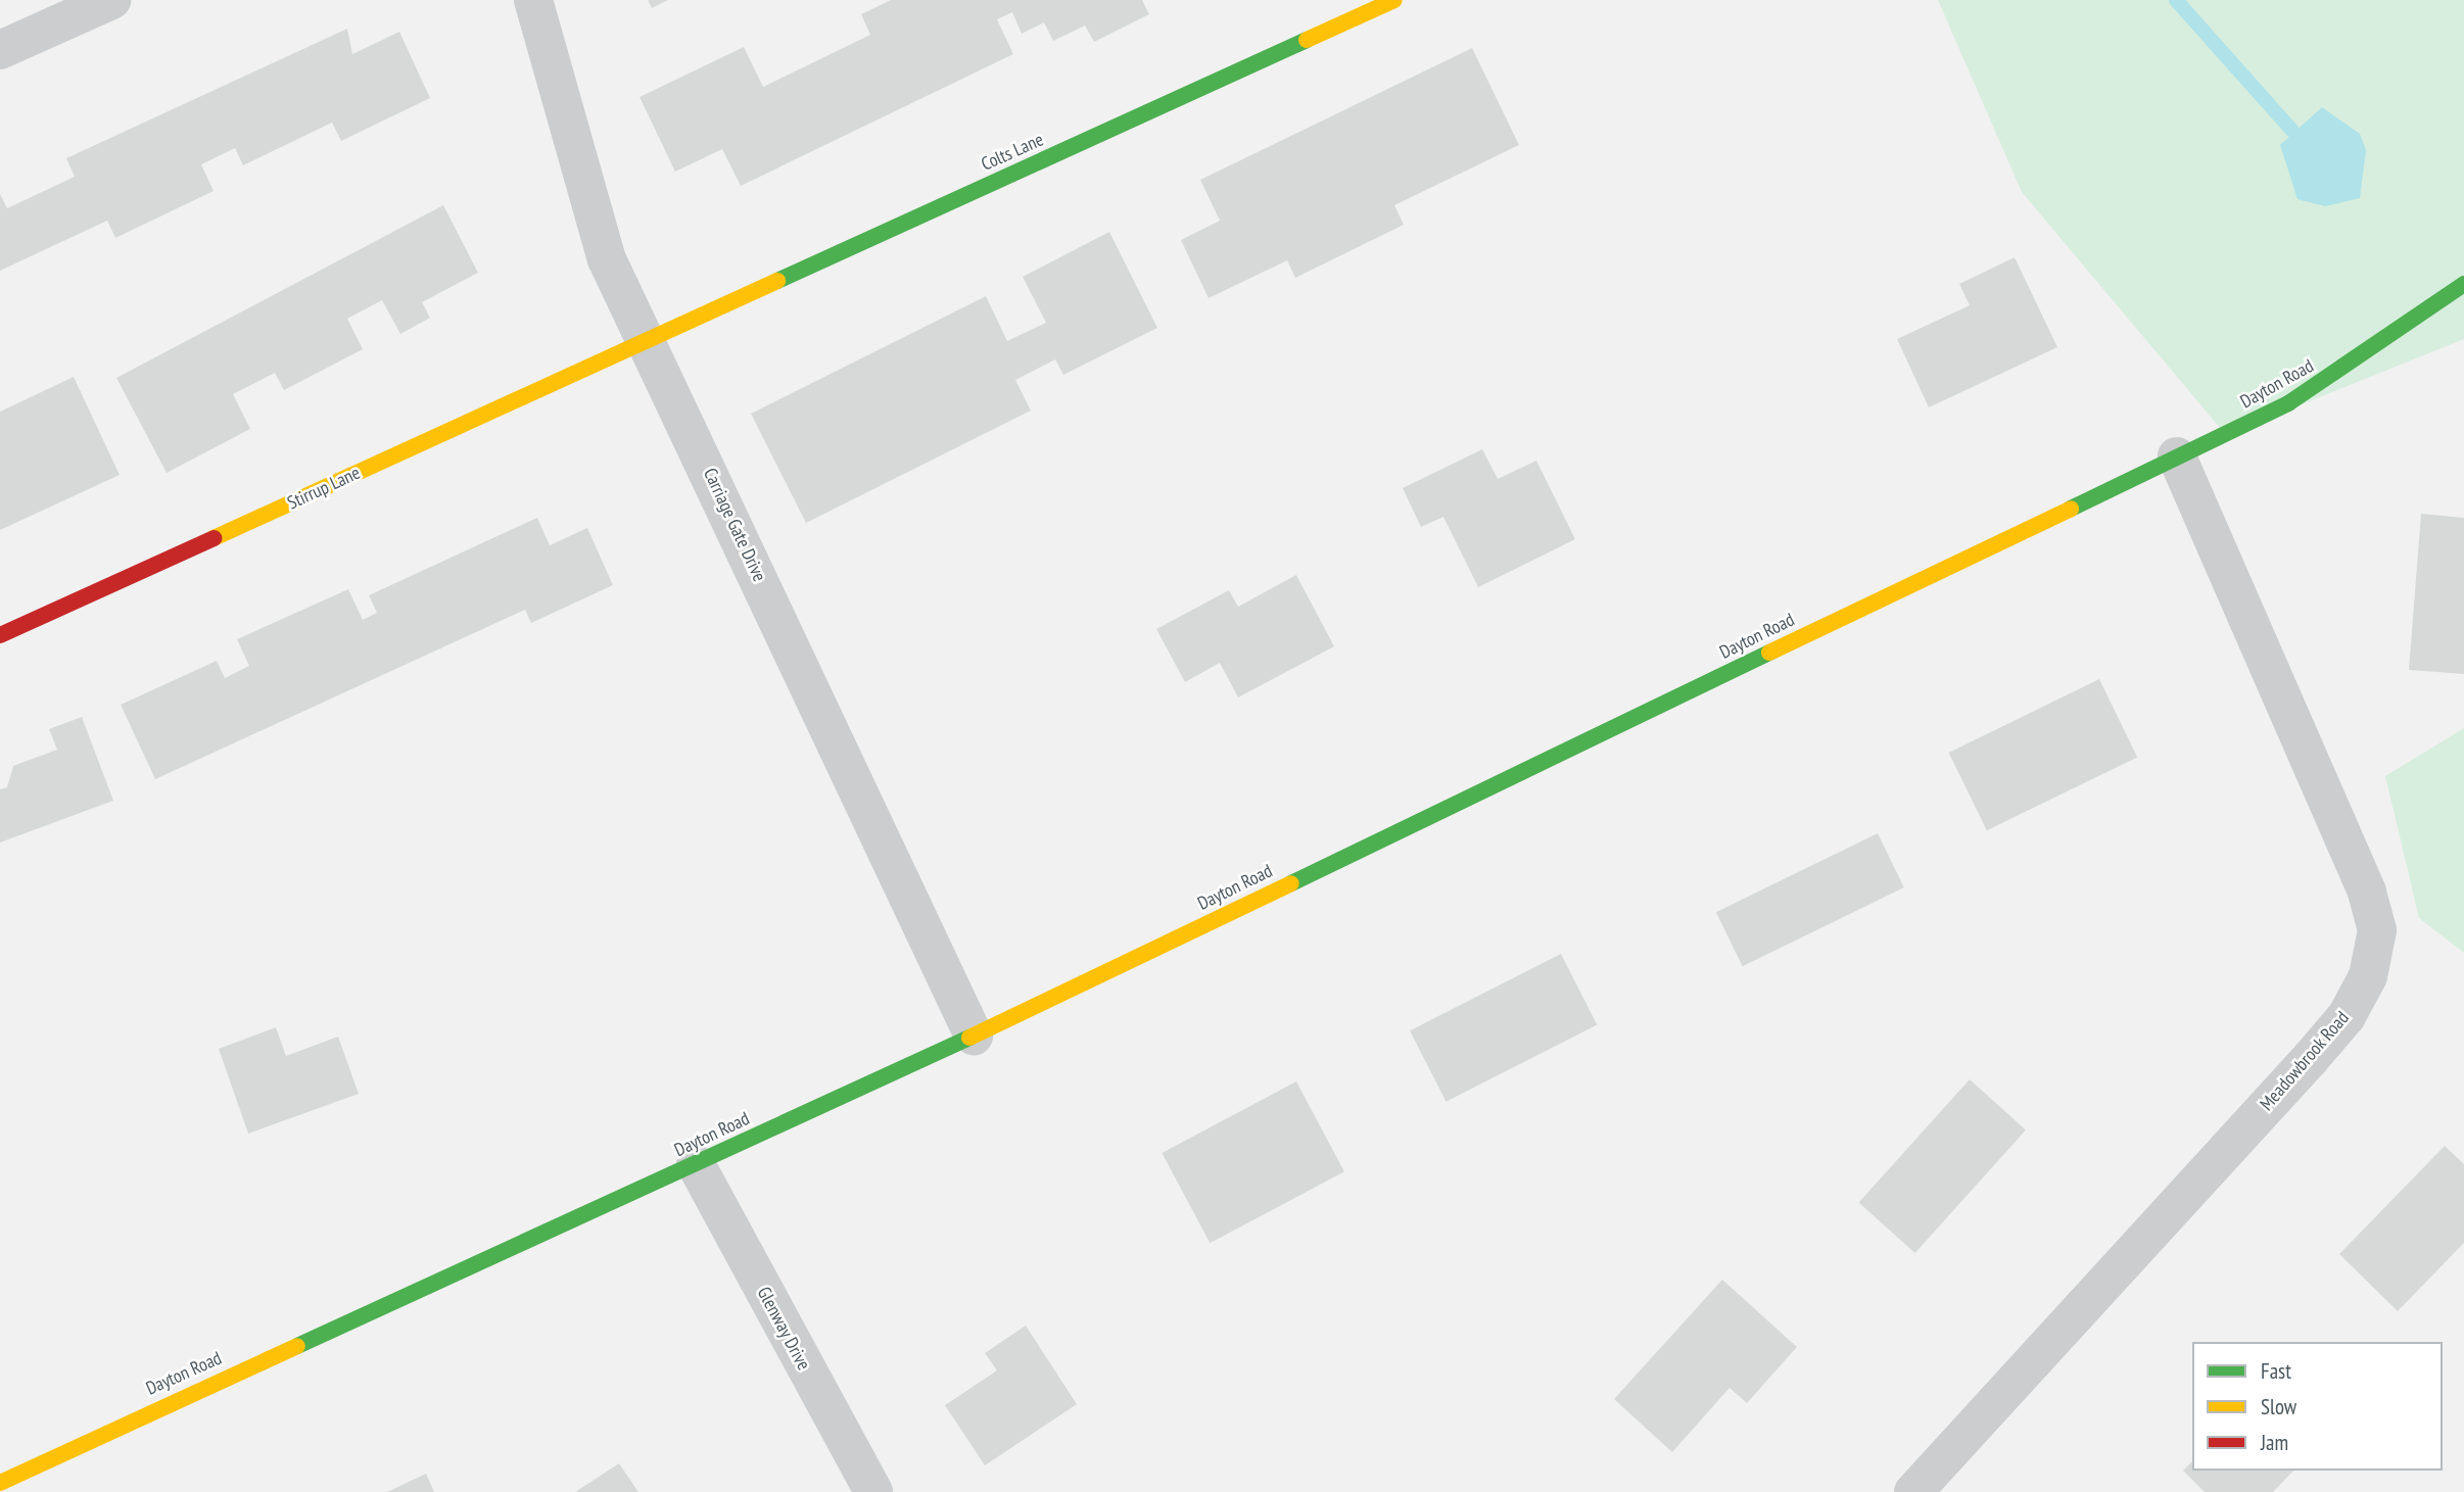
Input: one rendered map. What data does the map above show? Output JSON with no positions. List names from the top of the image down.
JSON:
{
  "streets": {
    "street": [
      "Colts Lane",
      "Dayton Road",
      "Stirrup Lane",
      "Carriage Gate Drive",
      "Meadowbrook Road",
      "Glenway Drive"
    ]
  },
  "crossings": [
    ["Colts Lane", "Stirrup Lane"],
    ["Colts Lane", "Carriage Gate Drive"],
    ["Dayton Road", "Carriage Gate Drive"],
    ["Dayton Road", "Meadowbrook Road"],
    ["Dayton Road", "Glenway Drive"],
    ["Stirrup Lane", "Carriage Gate Drive"]
  ],
  "legend": ["Fast", "Slow", "Jam"]
}
